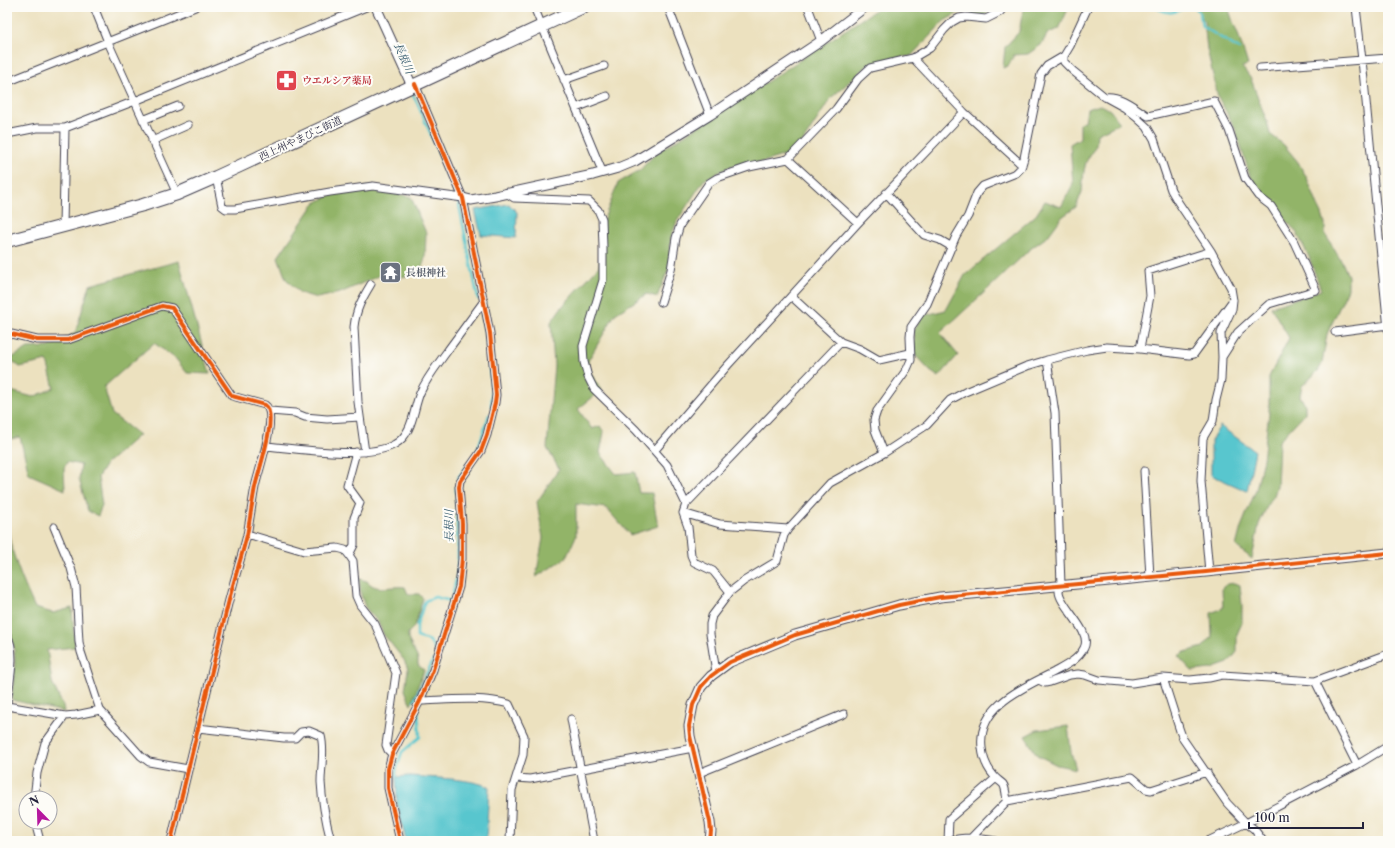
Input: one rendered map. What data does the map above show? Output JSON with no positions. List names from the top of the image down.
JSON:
{
  "streets": {
    "highway": ["西上州やまびこ街道"]
  },
  "water": ["長根川"],
  "places": {
    "pharmacy": ["ウエルシア薬局"],
    "temple": ["長根神社"]
  },
  "scale_bar": "100 m",
  "north": "top left"
}
